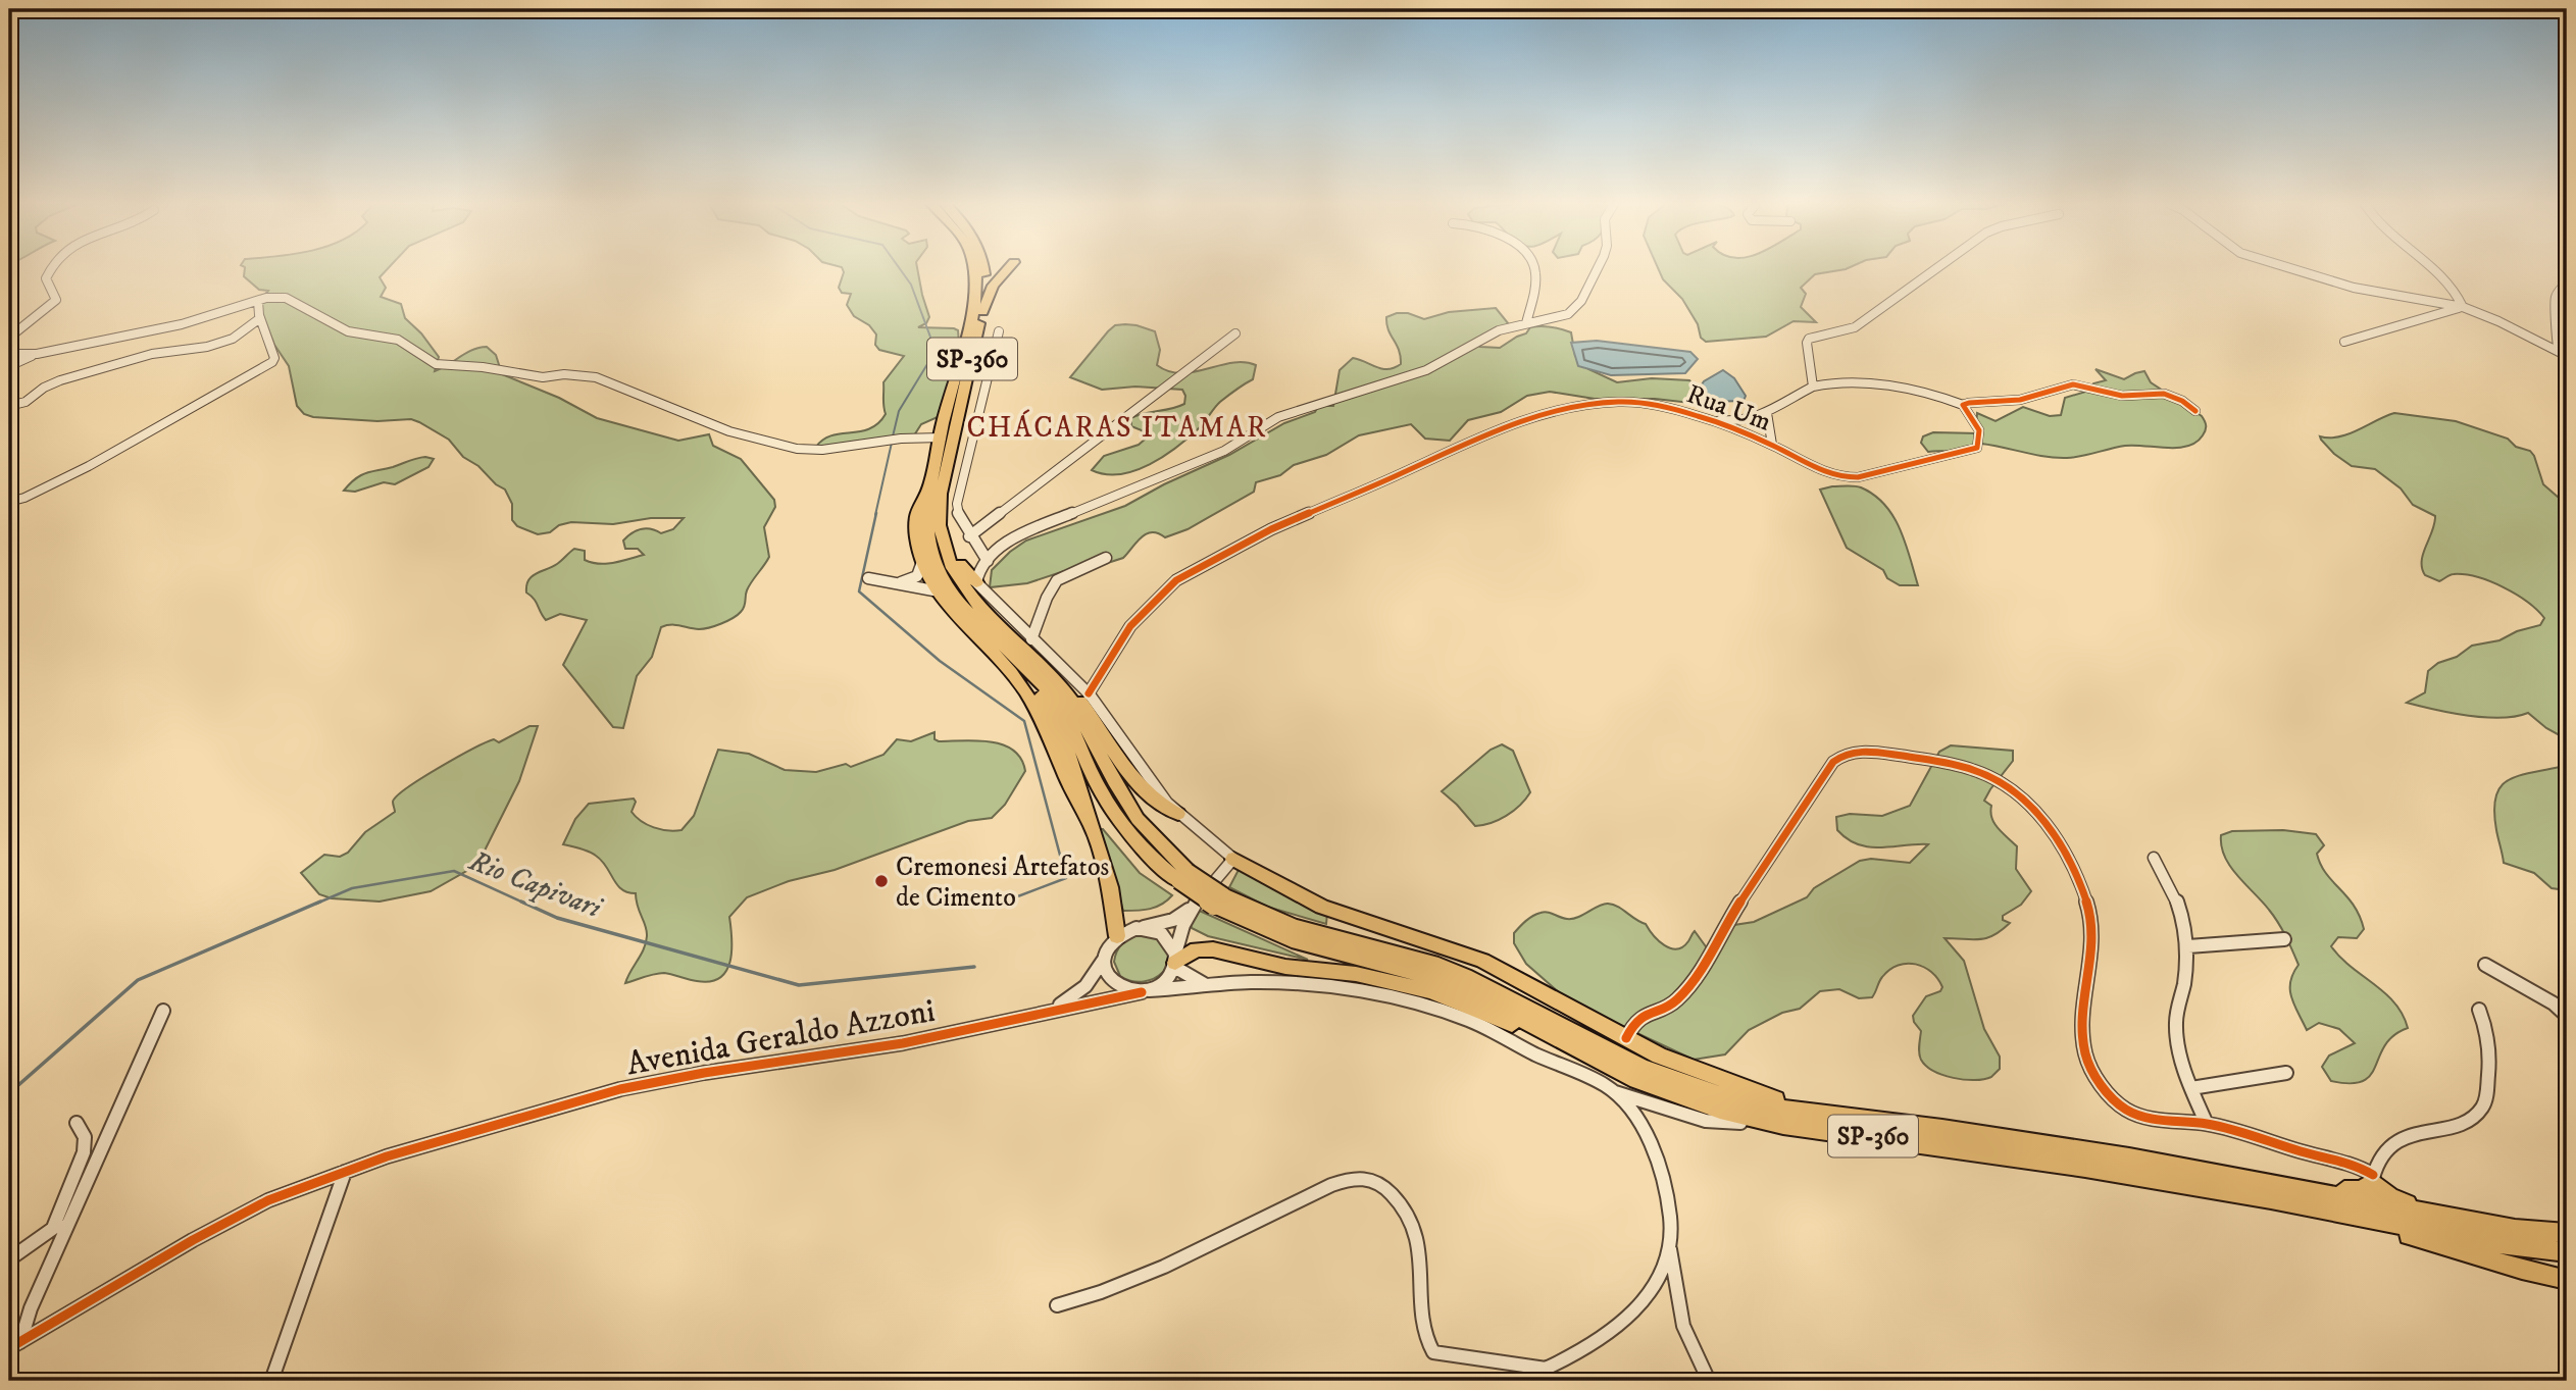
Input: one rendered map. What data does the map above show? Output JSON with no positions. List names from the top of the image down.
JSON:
{
  "streets": {
    "highway": ["SP-360"],
    "street": ["Rua Um", "Avenida Geraldo Azzoni"]
  },
  "districts": ["CHÁCARAS ITAMAR"],
  "water": ["Rio Capivari"],
  "places": ["Cremonesi Artefatos de Cimento"]
}
